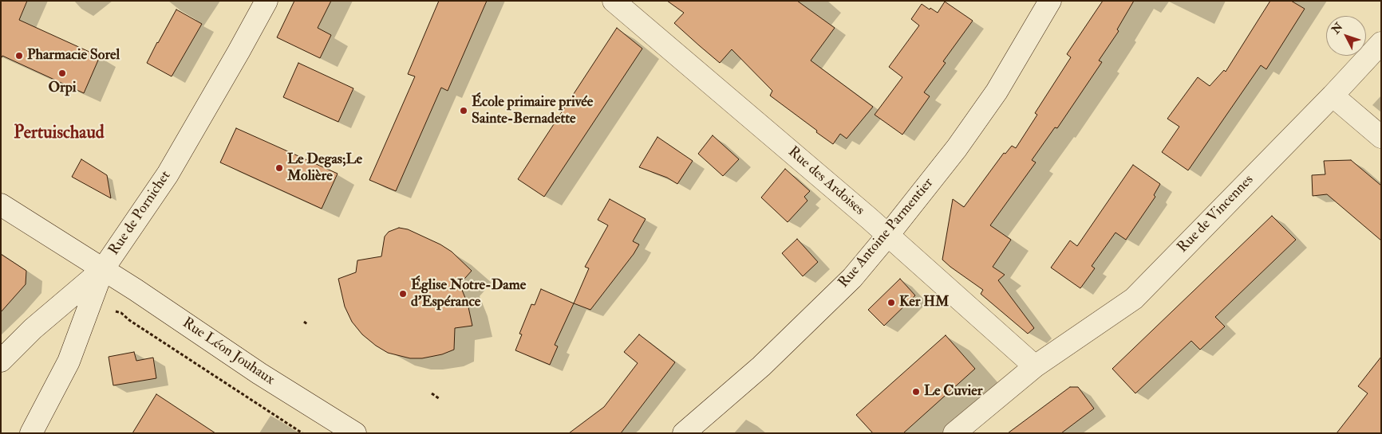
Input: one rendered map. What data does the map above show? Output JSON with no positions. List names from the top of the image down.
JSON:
{
  "streets": {
    "street": [
      "Rue des Ardoises",
      "Rue de Pornichet",
      "Rue de Vincennes",
      "Rue Antoine Parmentier",
      "Rue Léon Jouhaux"
    ]
  },
  "crossings": [
    ["Rue des Ardoises", "Rue de Vincennes"],
    ["Rue des Ardoises", "Rue Antoine Parmentier"],
    ["Rue de Pornichet", "Rue Léon Jouhaux"]
  ],
  "districts": ["Pertuischaud"],
  "places": [
    "Pharmacie Sorel",
    "Orpi",
    "École primaire privée Sainte-Bernadette",
    "Le Degas;Le Molière",
    "Église Notre-Dame d'Espérance",
    "Ker HM",
    "Le Cuvier"
  ],
  "north": "top left"
}
